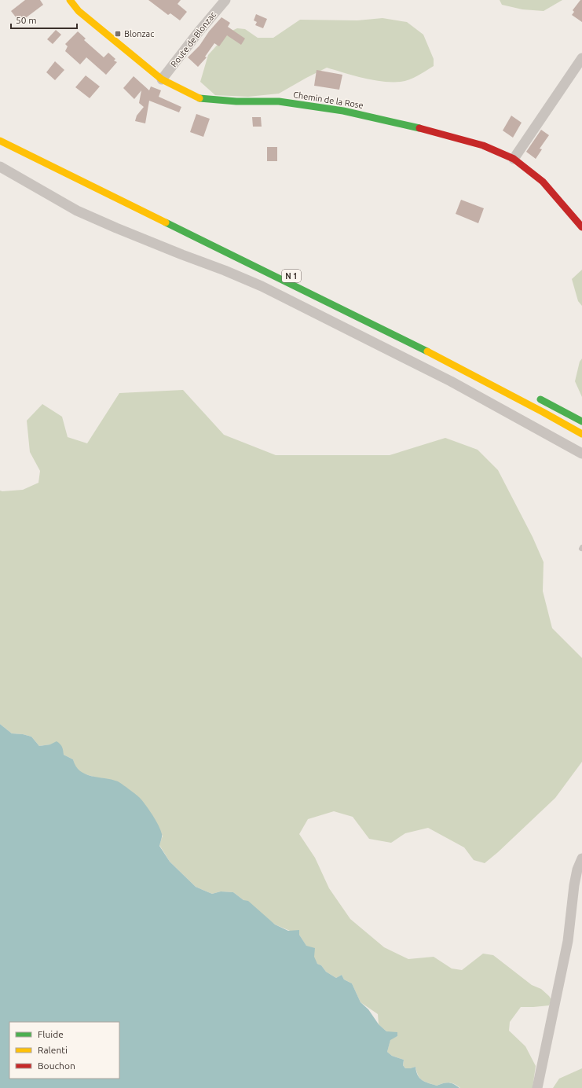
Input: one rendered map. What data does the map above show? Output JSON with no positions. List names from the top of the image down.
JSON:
{
  "streets": {
    "main road": ["Chemin de la Rose", "N 1"],
    "street": ["Route de Blonzac"]
  },
  "crossings": [
    ["Route de Blonzac", "Chemin de la Rose"]
  ],
  "places": {
    "transit": ["Blonzac"]
  },
  "legend": ["Fluide", "Ralenti", "Bouchon"],
  "scale_bar": "50 m"
}
